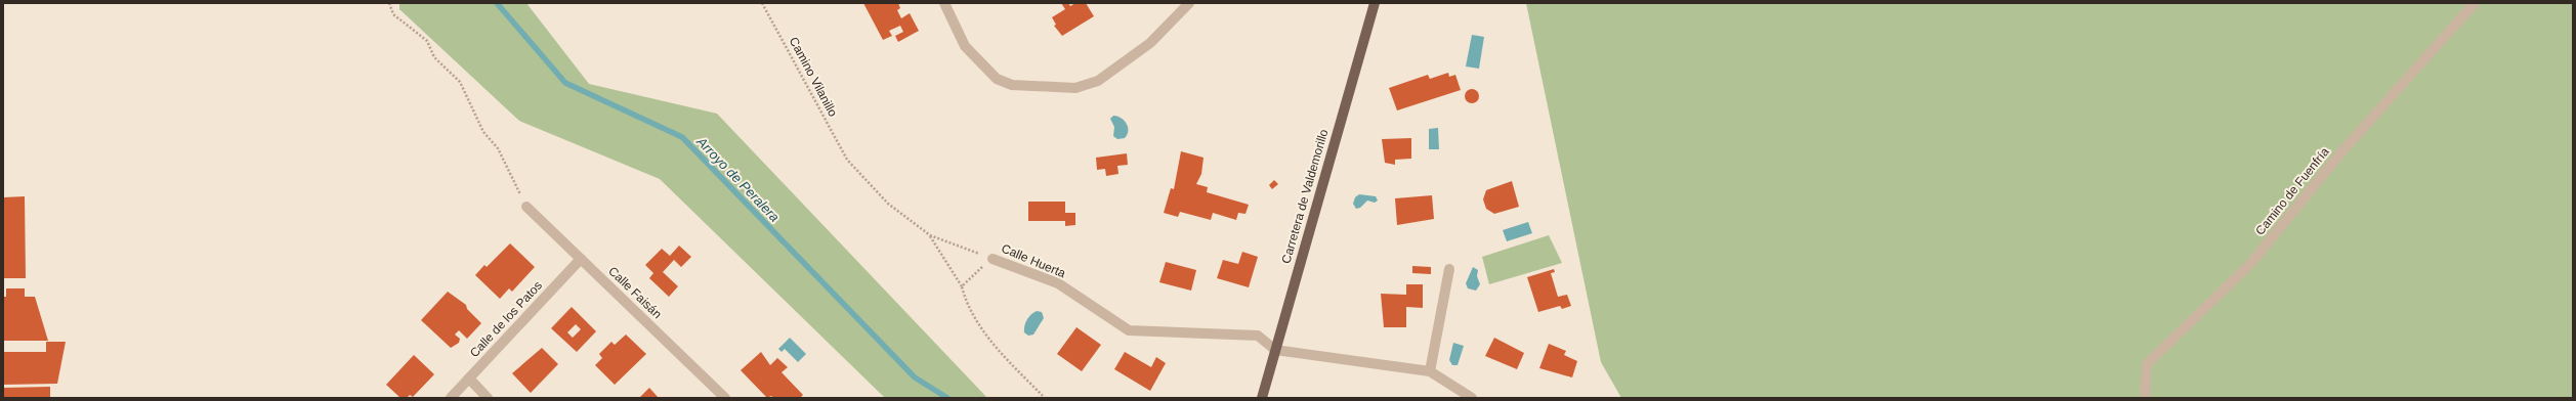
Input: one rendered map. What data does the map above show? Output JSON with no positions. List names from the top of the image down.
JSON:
{
  "streets": {
    "main road": ["Carretera de Valdemorillo"],
    "street": [
      "Camino de Fuenfría",
      "Calle Huerta",
      "Calle Faisán",
      "Calle de los Patos"
    ],
    "path": ["Camino Vilanillo"]
  },
  "crossings": [
    ["Camino Vilanillo", "Calle Huerta"],
    ["Carretera de Valdemorillo", "Calle Huerta"],
    ["Calle Faisán", "Calle de los Patos"]
  ],
  "water": ["Arroyo de Peralera"]
}
